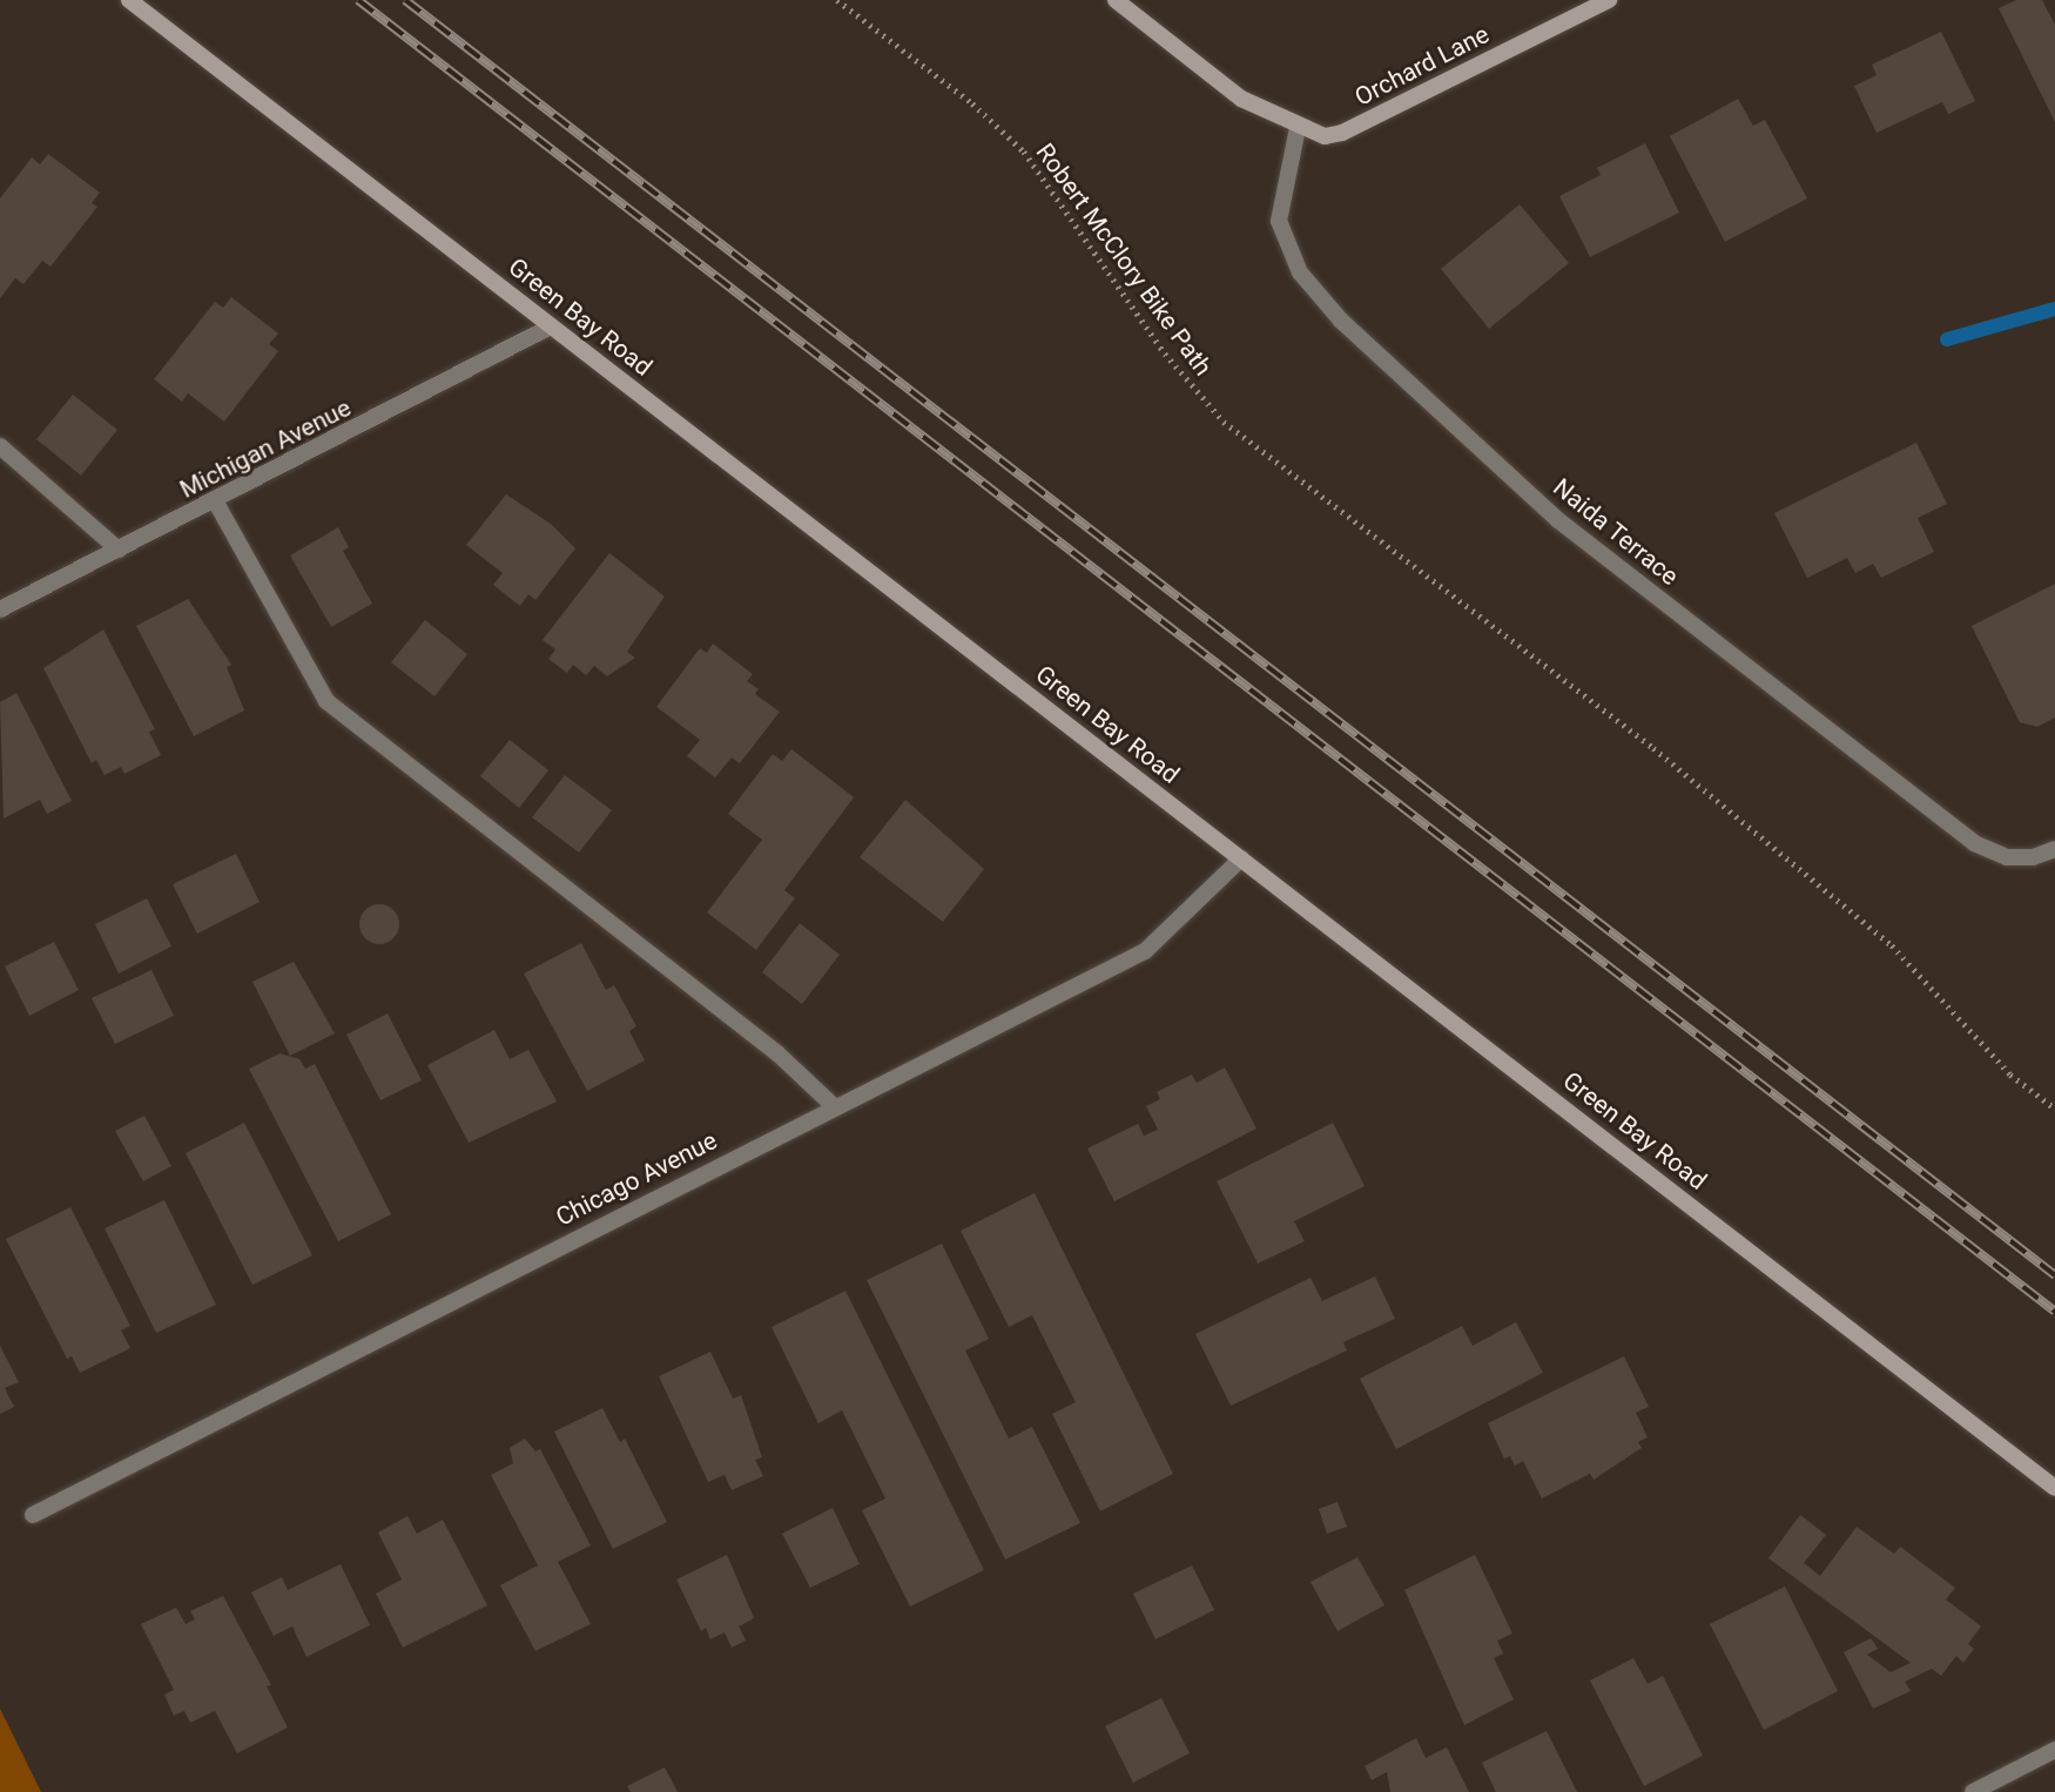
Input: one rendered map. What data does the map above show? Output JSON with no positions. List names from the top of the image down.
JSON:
{
  "streets": {
    "main road": ["Orchard Lane", "Green Bay Road"],
    "street": ["Michigan Avenue", "Naida Terrace", "Chicago Avenue"],
    "path": ["Robert McClory Bike Path"]
  },
  "crossings": [
    ["Orchard Lane", "Naida Terrace"],
    ["Green Bay Road", "Michigan Avenue"],
    ["Green Bay Road", "Chicago Avenue"]
  ]
}
